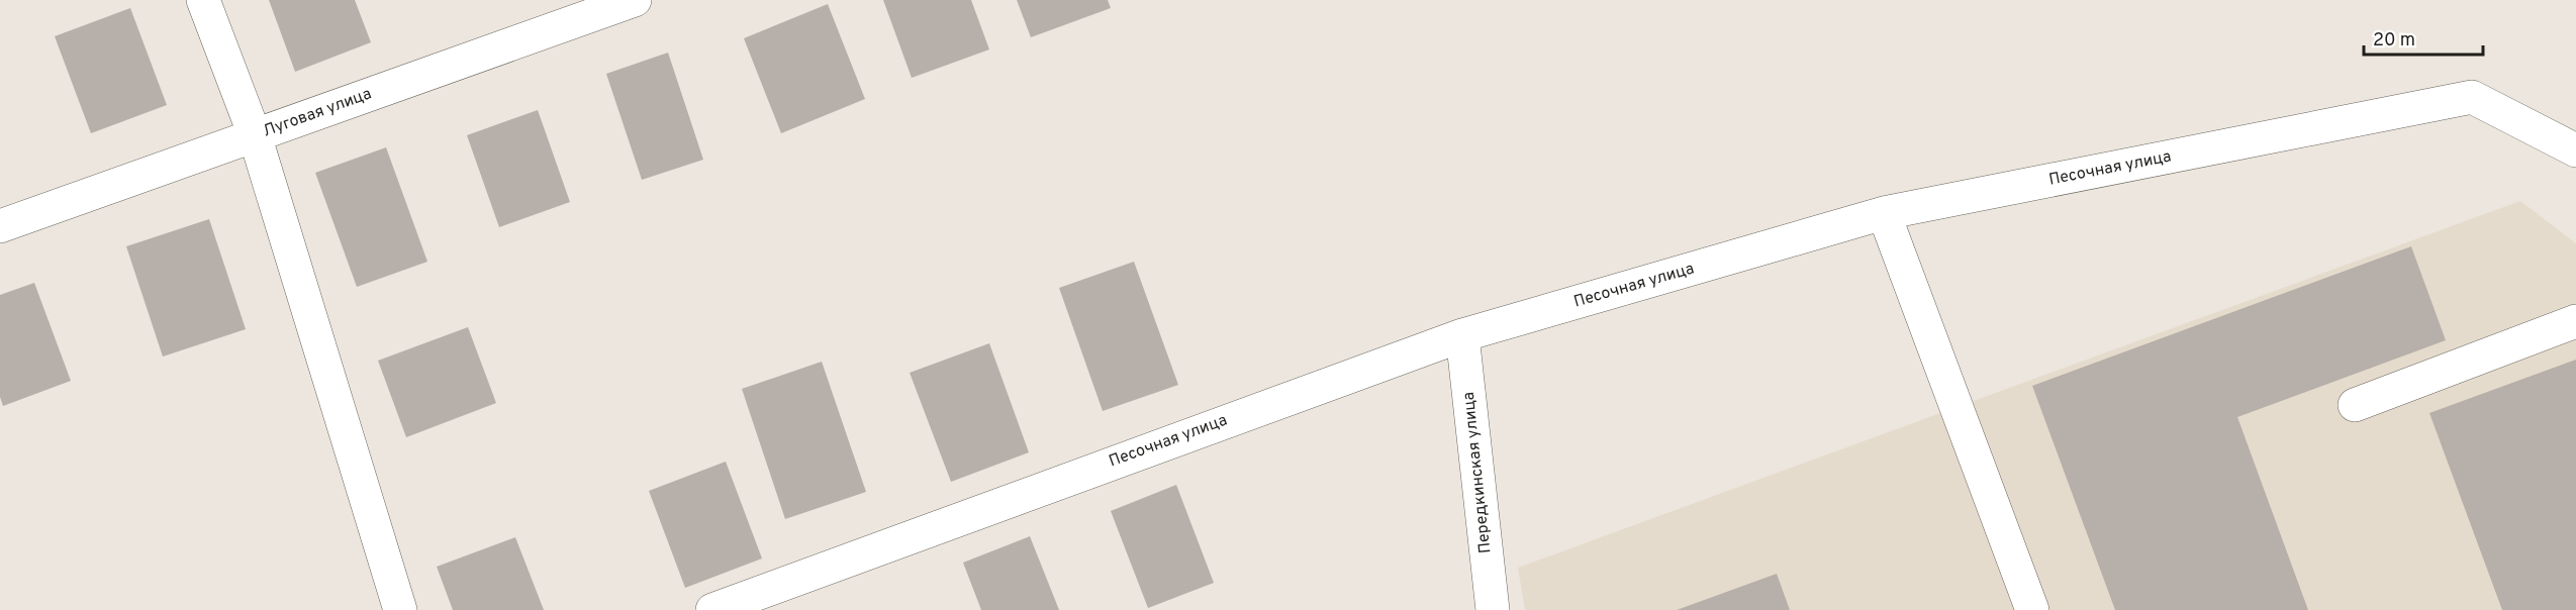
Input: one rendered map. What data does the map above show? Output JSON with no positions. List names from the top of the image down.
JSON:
{
  "streets": {
    "street": ["Луговая улица", "Песочная улица", "Передкинская улица"]
  },
  "crossings": [
    ["Песочная улица", "Передкинская улица"]
  ],
  "scale_bar": "20 m"
}
